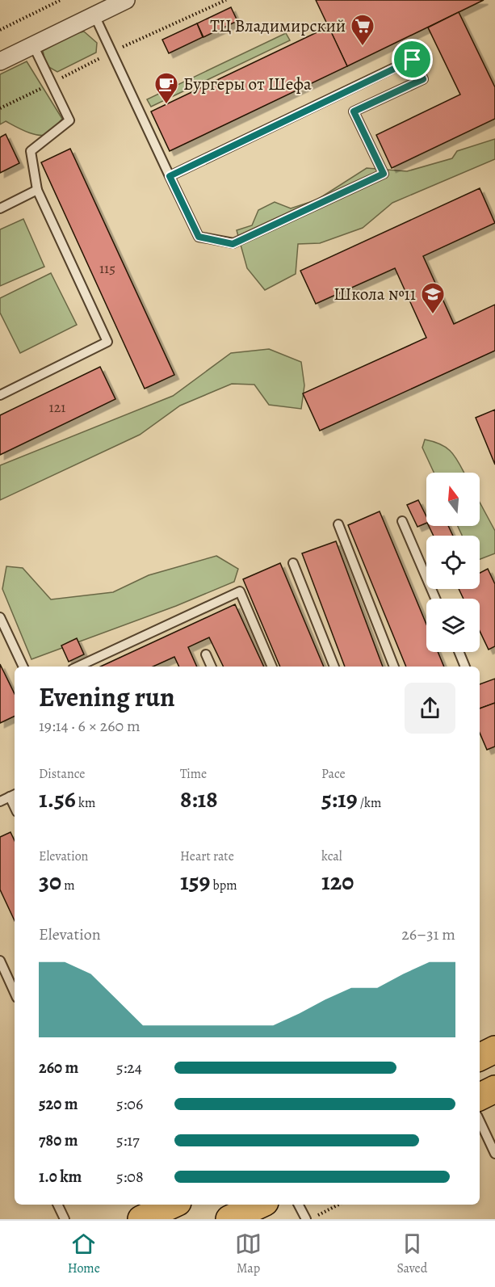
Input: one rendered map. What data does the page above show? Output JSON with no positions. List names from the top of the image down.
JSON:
{
  "places": {
    "supermarket": ["ТЦ Владимирский"],
    "cafe": ["Бургеры от Шефа"],
    "school or university": ["Школа №11"]
  },
  "house_numbers": ["115", "121"],
  "north": "top",
  "page": {
    "heading": ["Evening run", "19:14 · 6 × 260 m"],
    "stats": [
      ["Distance", "1.56 km"],
      ["Time", "8:18"],
      ["Pace", "5:19 /km"],
      ["Elevation", "30 m"],
      ["Heart rate", "159 bpm"],
      ["kcal", "120"]
    ],
    "chart": ["Elevation", "26–31 m"],
    "list": [
      {
        "name": "260 m",
        "note": "5:24"
      },
      {
        "name": "520 m",
        "note": "5:06"
      },
      {
        "name": "780 m",
        "note": "5:17"
      },
      {
        "name": "1.0 km",
        "note": "5:08"
      }
    ],
    "tabs": ["Home", "Map", "Saved"]
  }
}
